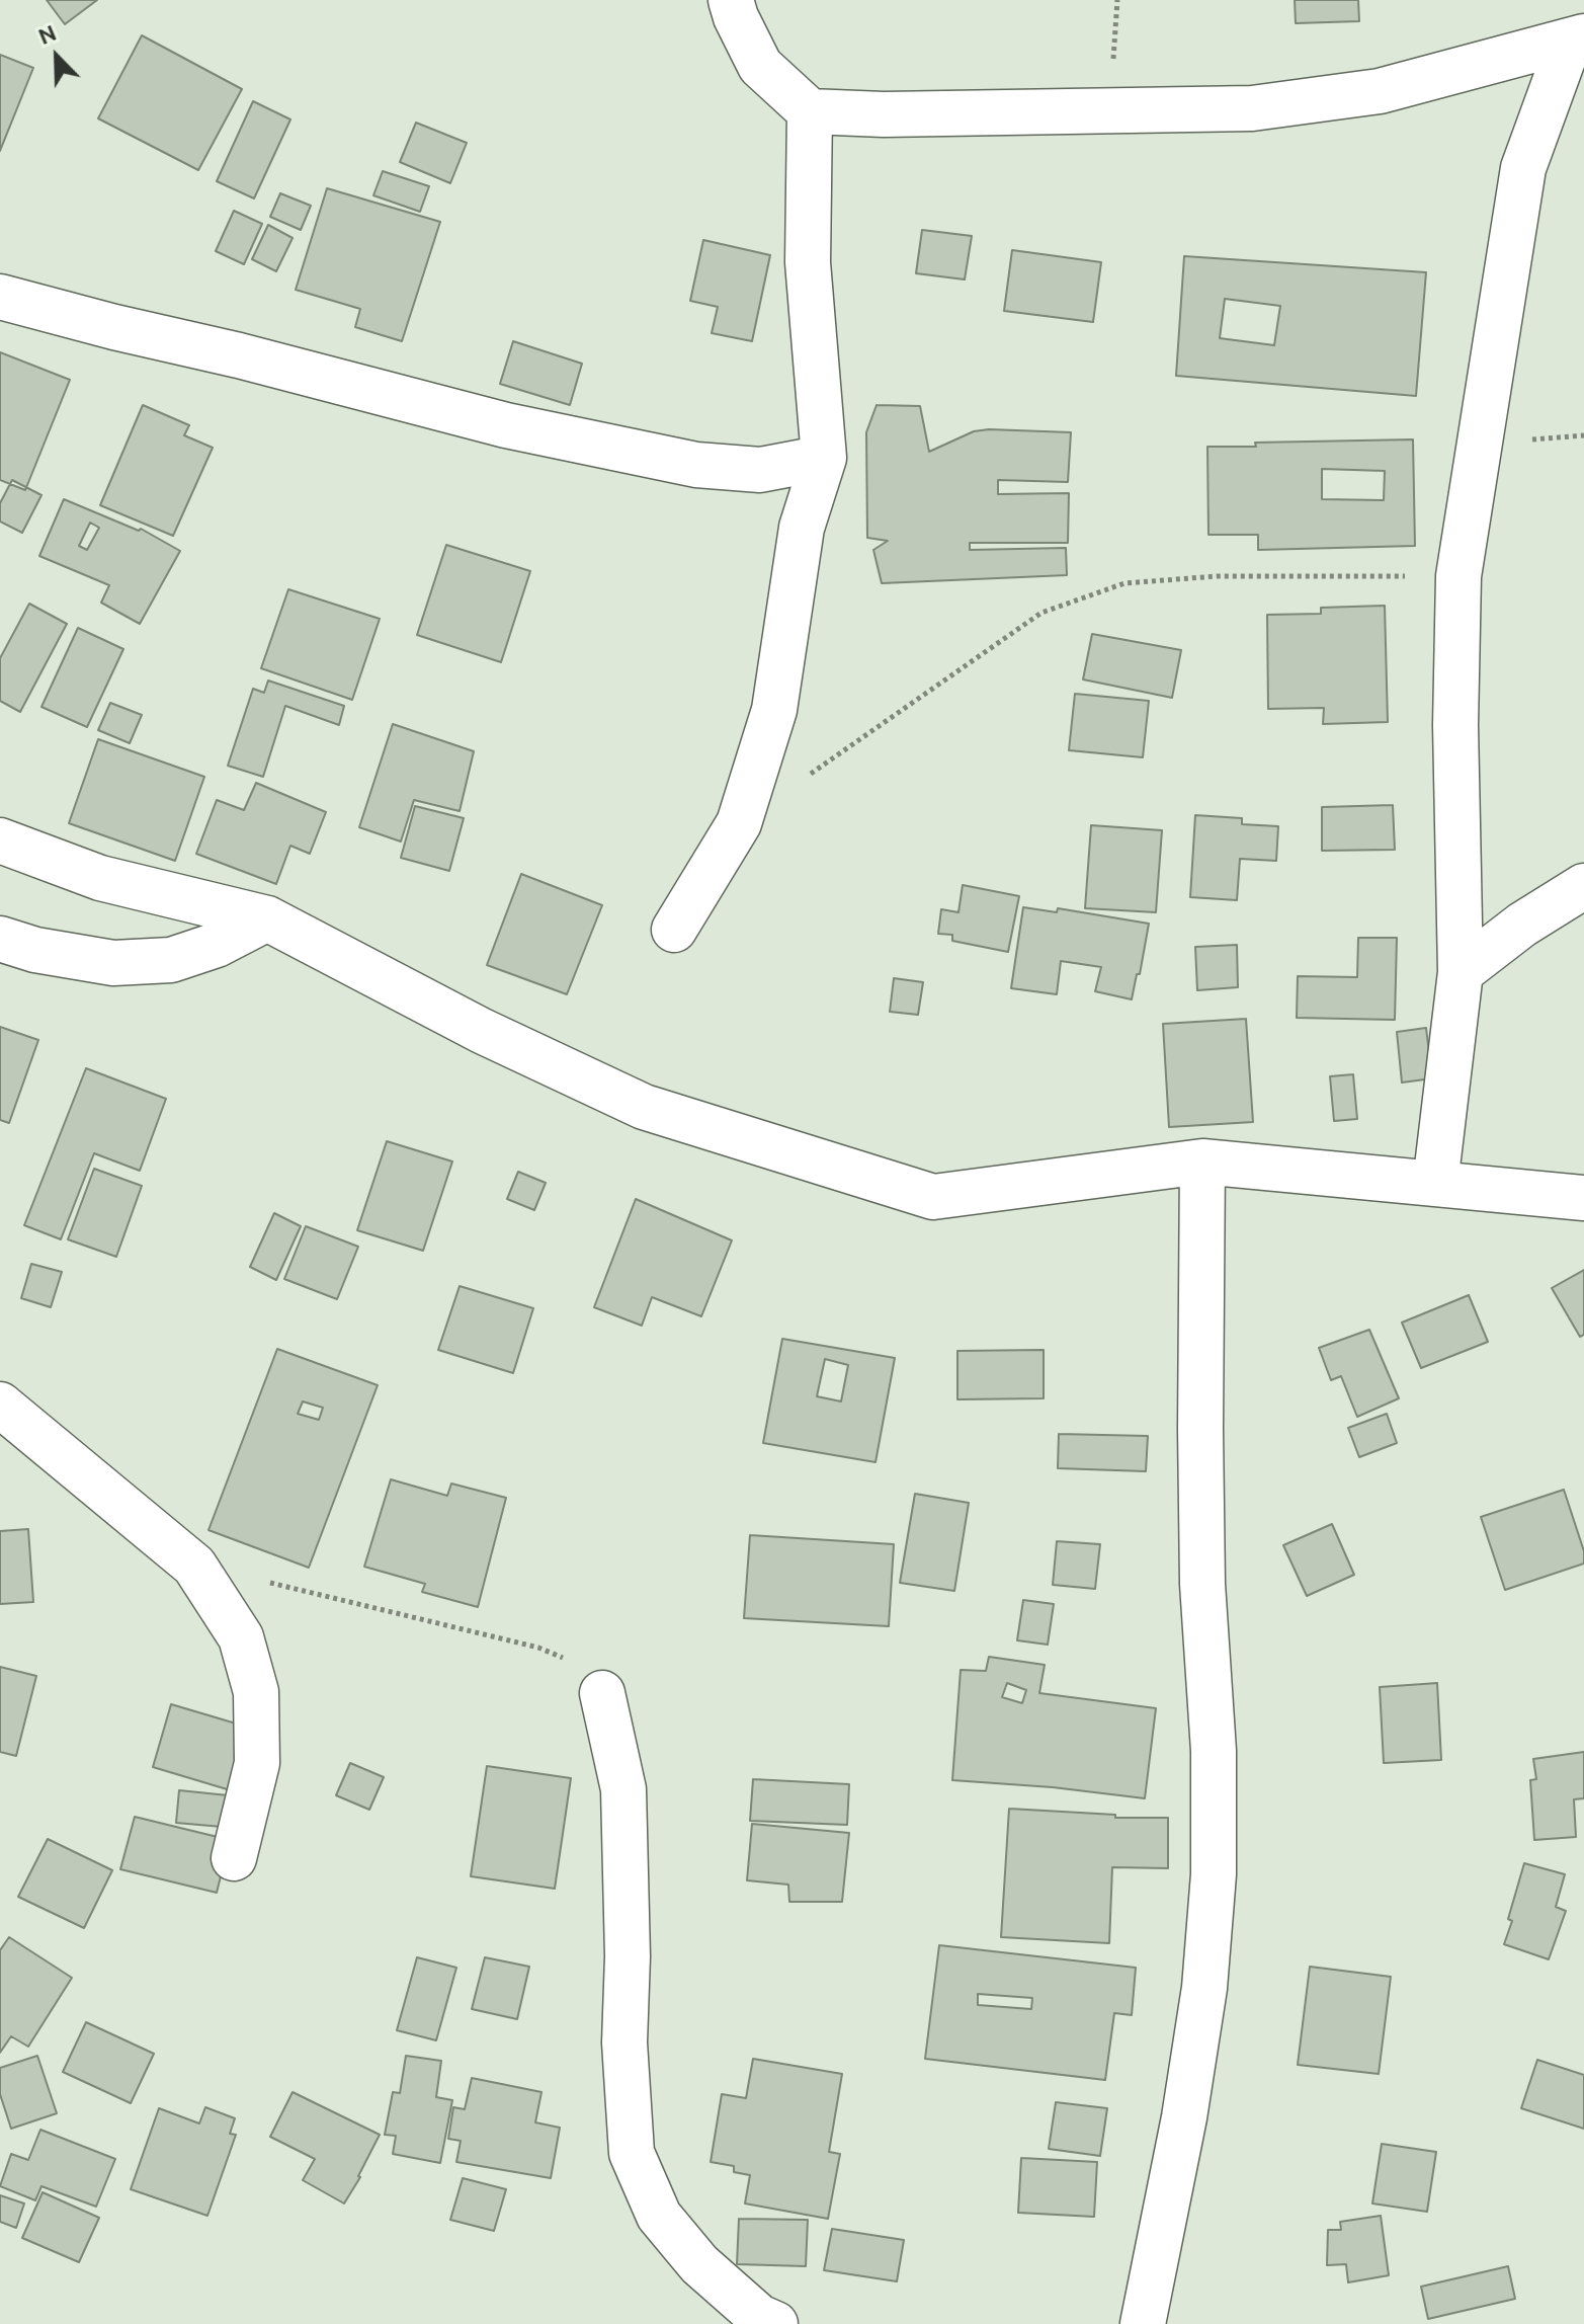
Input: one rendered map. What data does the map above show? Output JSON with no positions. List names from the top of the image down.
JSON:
{
  "north": "top left"
}
